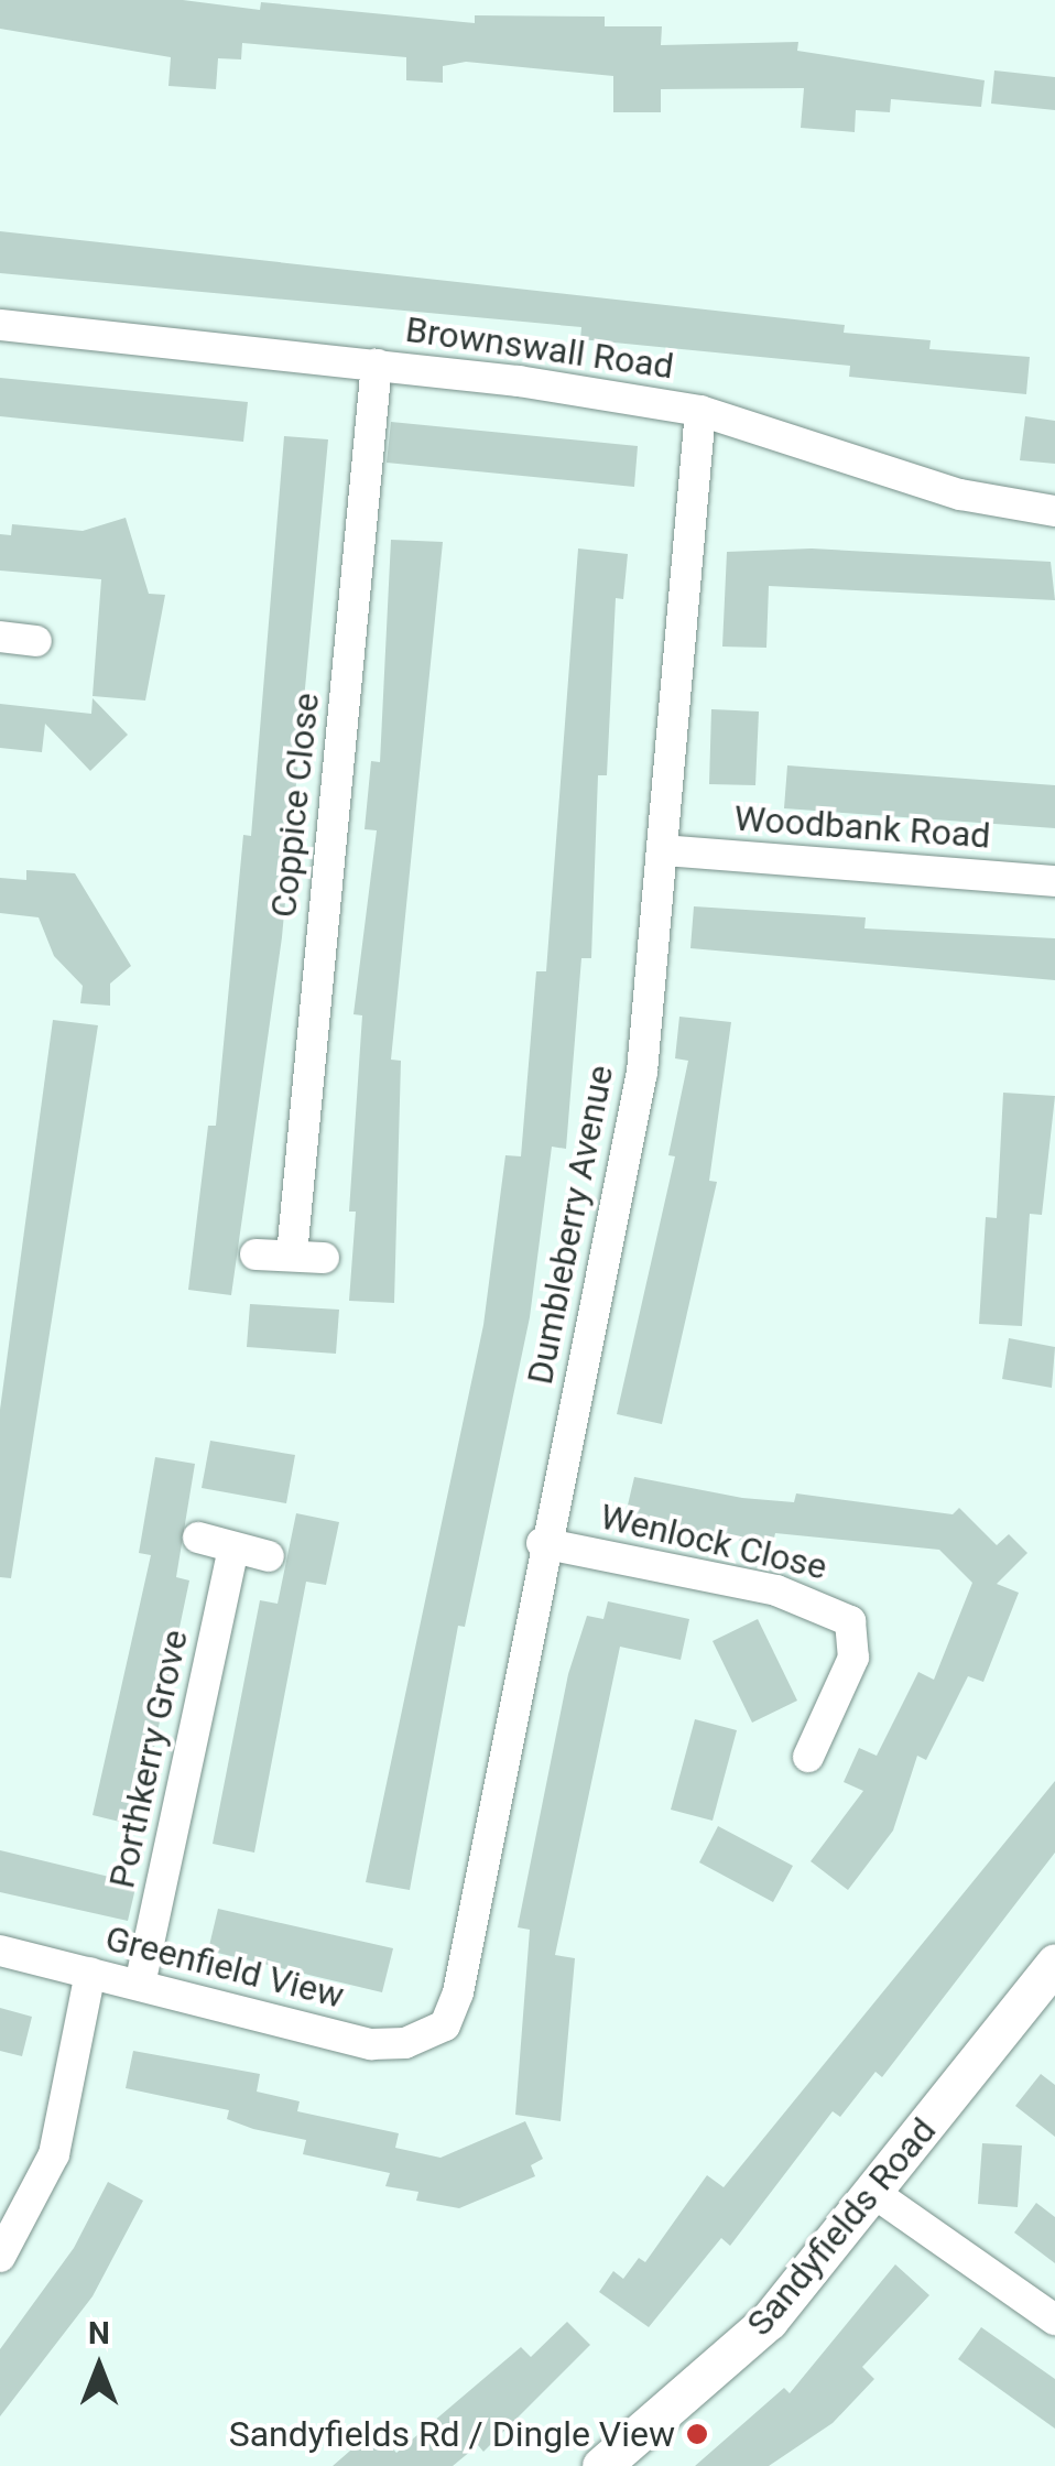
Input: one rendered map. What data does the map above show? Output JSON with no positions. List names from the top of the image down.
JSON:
{
  "streets": {
    "street": [
      "Brownswall Road",
      "Coppice Close",
      "Woodbank Road",
      "Dumbleberry Avenue",
      "Wenlock Close",
      "Porthkerry Grove",
      "Greenfield View",
      "Sandyfields Road"
    ]
  },
  "crossings": [
    ["Brownswall Road", "Coppice Close"],
    ["Brownswall Road", "Dumbleberry Avenue"],
    ["Woodbank Road", "Dumbleberry Avenue"],
    ["Dumbleberry Avenue", "Wenlock Close"],
    ["Dumbleberry Avenue", "Greenfield View"],
    ["Porthkerry Grove", "Greenfield View"]
  ],
  "places": ["Sandyfields Rd / Dingle View"],
  "north": "top"
}
